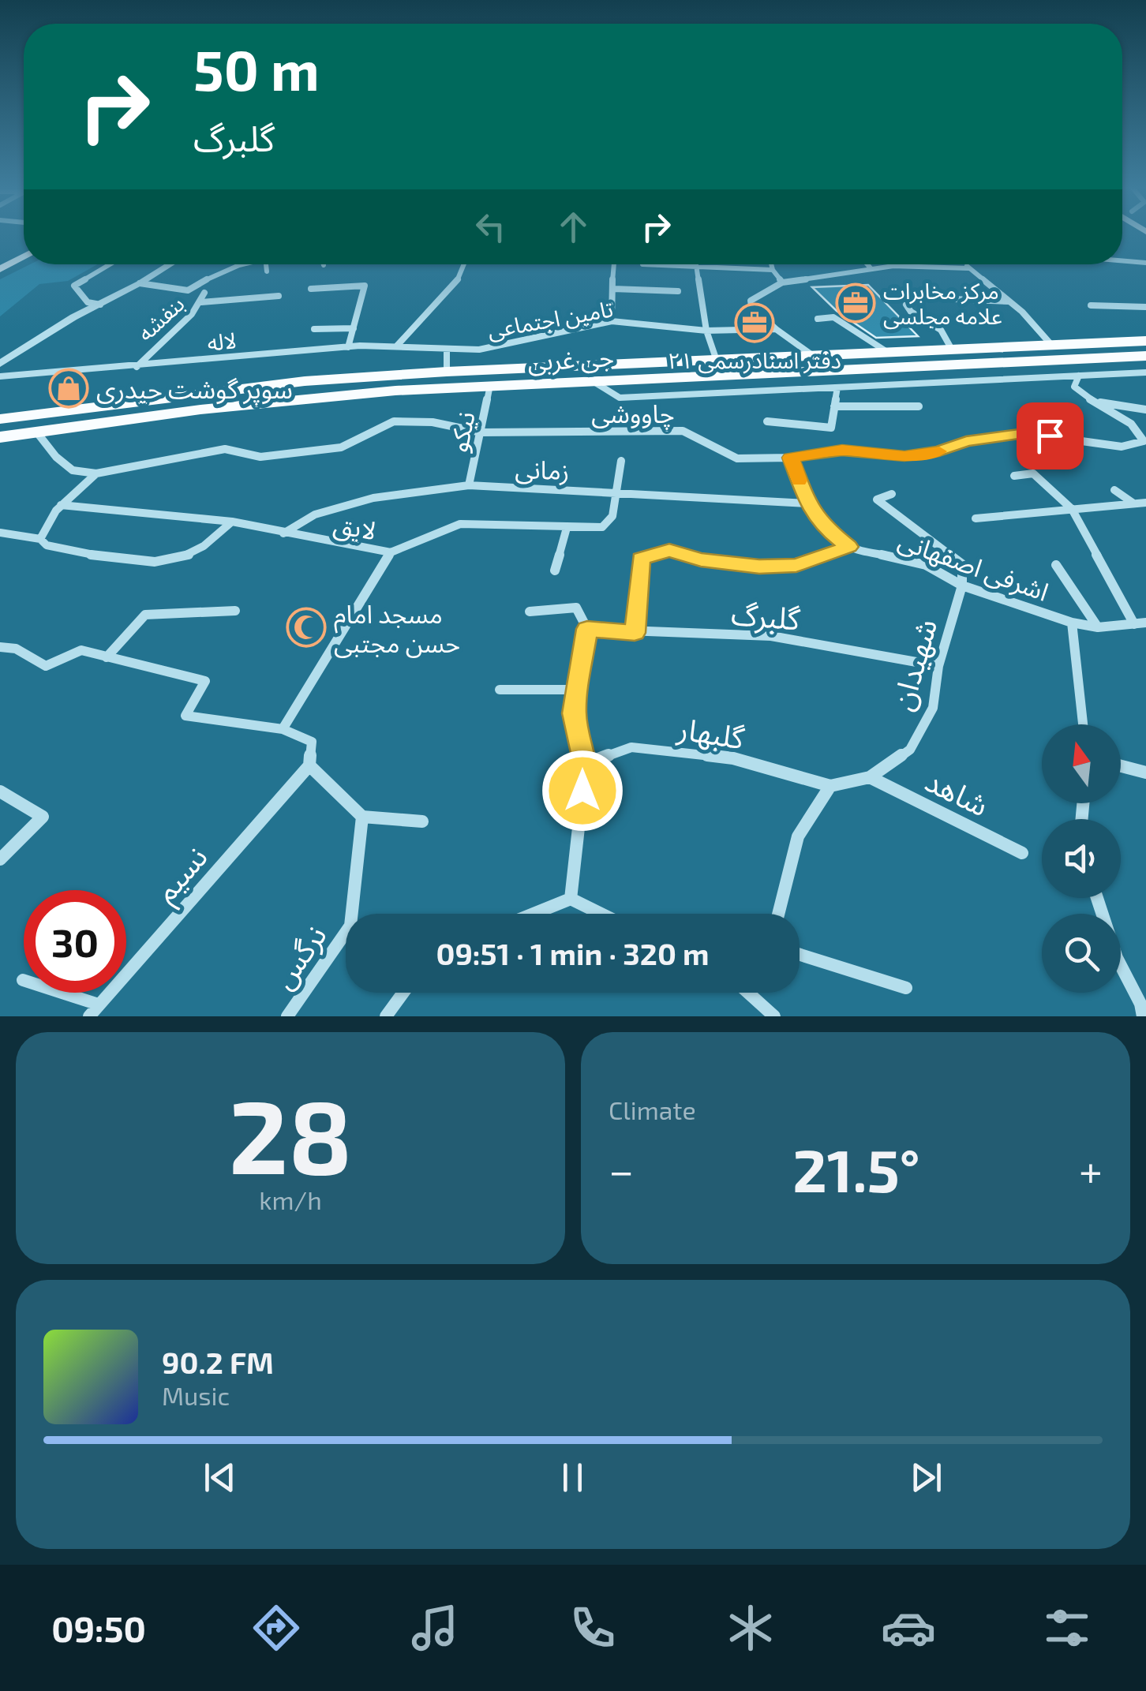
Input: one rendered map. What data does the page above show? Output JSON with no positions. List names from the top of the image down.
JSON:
{
  "streets": {
    "main road": ["جی غربی"],
    "street": [
      "بنفشه",
      "تامین اجتماعی",
      "لاله",
      "چاووشی",
      "نیکو",
      "زمانی",
      "لایق",
      "اشرفی اصفهانی",
      "گلبرگ",
      "شهیدان",
      "گلبهار",
      "شاهد",
      "نسیم",
      "نرگس"
    ]
  },
  "crossings": [
    ["بنفشه", "لاله"],
    ["تامین اجتماعی", "لاله"],
    ["جی غربی", "نیکو"],
    ["چاووشی", "نیکو"],
    ["چاووشی", "اشرفی اصفهانی"],
    ["نیکو", "زمانی"],
    ["زمانی", "لایق"],
    ["زمانی", "اشرفی اصفهانی"],
    ["اشرفی اصفهانی", "شهیدان"],
    ["گلبرگ", "شهیدان"],
    ["شهیدان", "گلبهار"],
    ["شهیدان", "شاهد"]
  ],
  "places": {
    "office": ["مرکز مخابرات علامه مجلسی", "دفتر اسنادرسمی ۲۱"],
    "shop": ["سوپر گوشت حیدری"],
    "mosque": ["مسجد امام حسن مجتبی"]
  },
  "north": "top",
  "page": {
    "turn": ["50 m", "گلبرگ"],
    "limit": "30",
    "trip": "09:51 · 1 min · 320 m",
    "tile": [
      ["28", "km/h"],
      "Climate"
    ],
    "heat": ["−", "21.5°", "+"],
    "song": ["90.2 FM", "Music"],
    "tabs": "09:50"
  }
}
